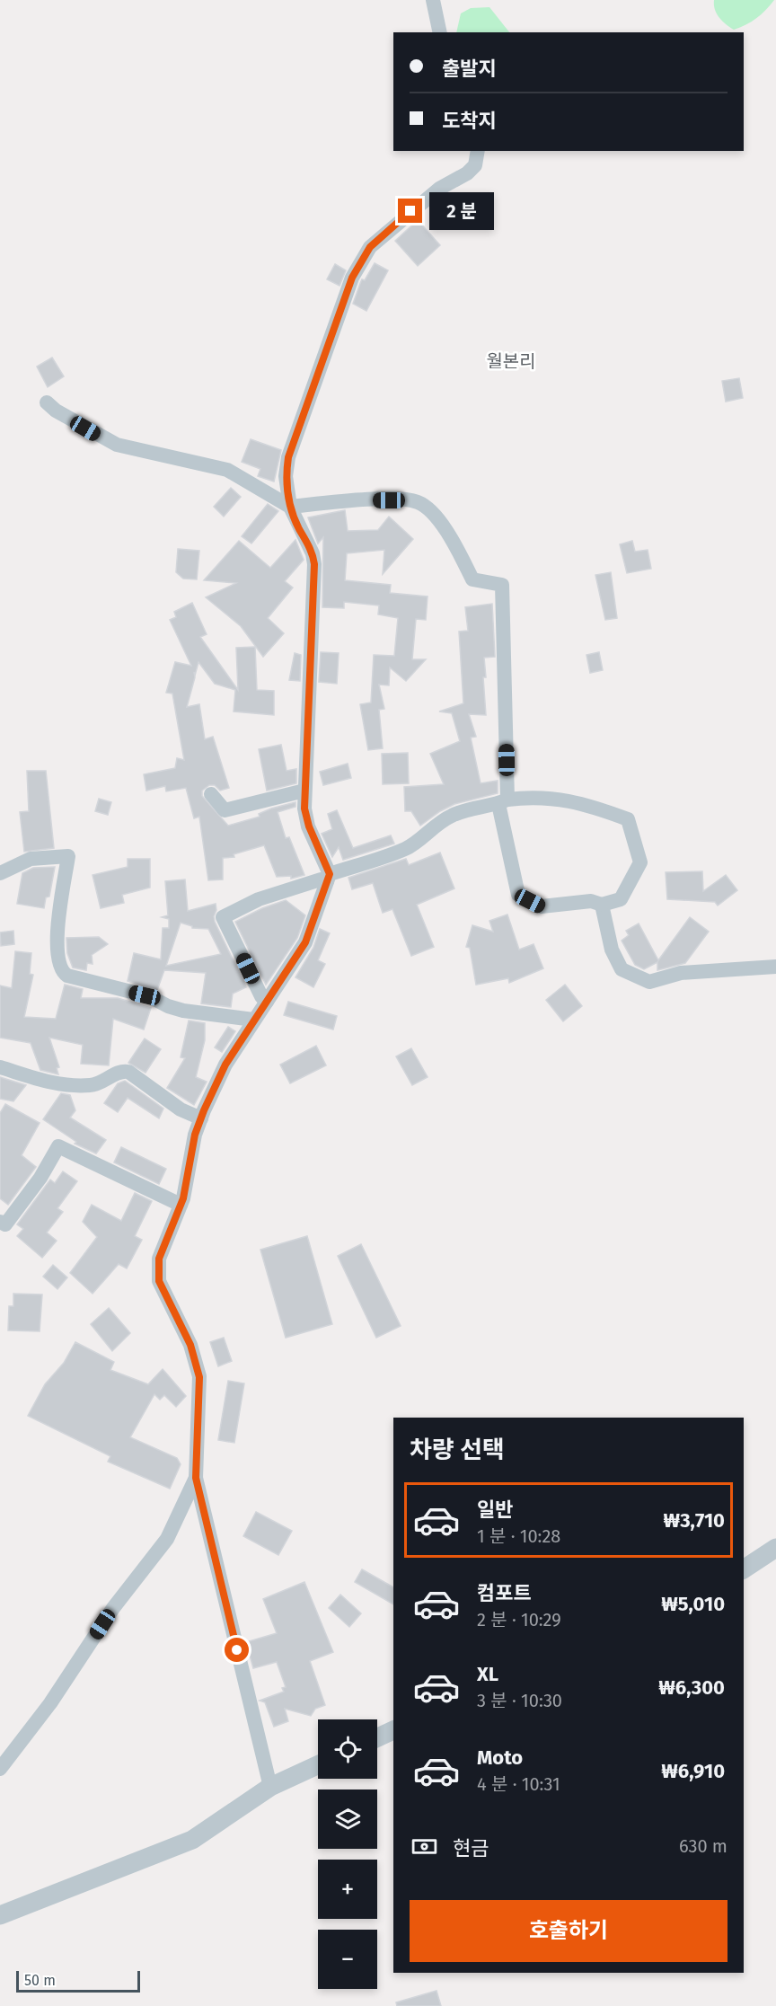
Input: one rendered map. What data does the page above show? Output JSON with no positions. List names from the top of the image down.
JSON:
{
  "districts": ["월본리"],
  "scale_bar": "50 m",
  "page": {
    "banner": ["출발지", "도착지"],
    "bubble": "2 분",
    "heading": "차량 선택",
    "list": [
      {
        "name": "일반",
        "note": "1 분 · 10:28",
        "value": "₩3,710"
      },
      {
        "name": "컴포트",
        "note": "2 분 · 10:29",
        "value": "₩5,010"
      },
      {
        "name": "XL",
        "note": "3 분 · 10:30",
        "value": "₩6,300"
      },
      {
        "name": "Moto",
        "note": "4 분 · 10:31",
        "value": "₩6,910"
      }
    ],
    "map_buttons": ["+", "−"],
    "pay": ["현금", "630 m"],
    "buttons": "호출하기",
    "scale": "50 m"
  }
}
